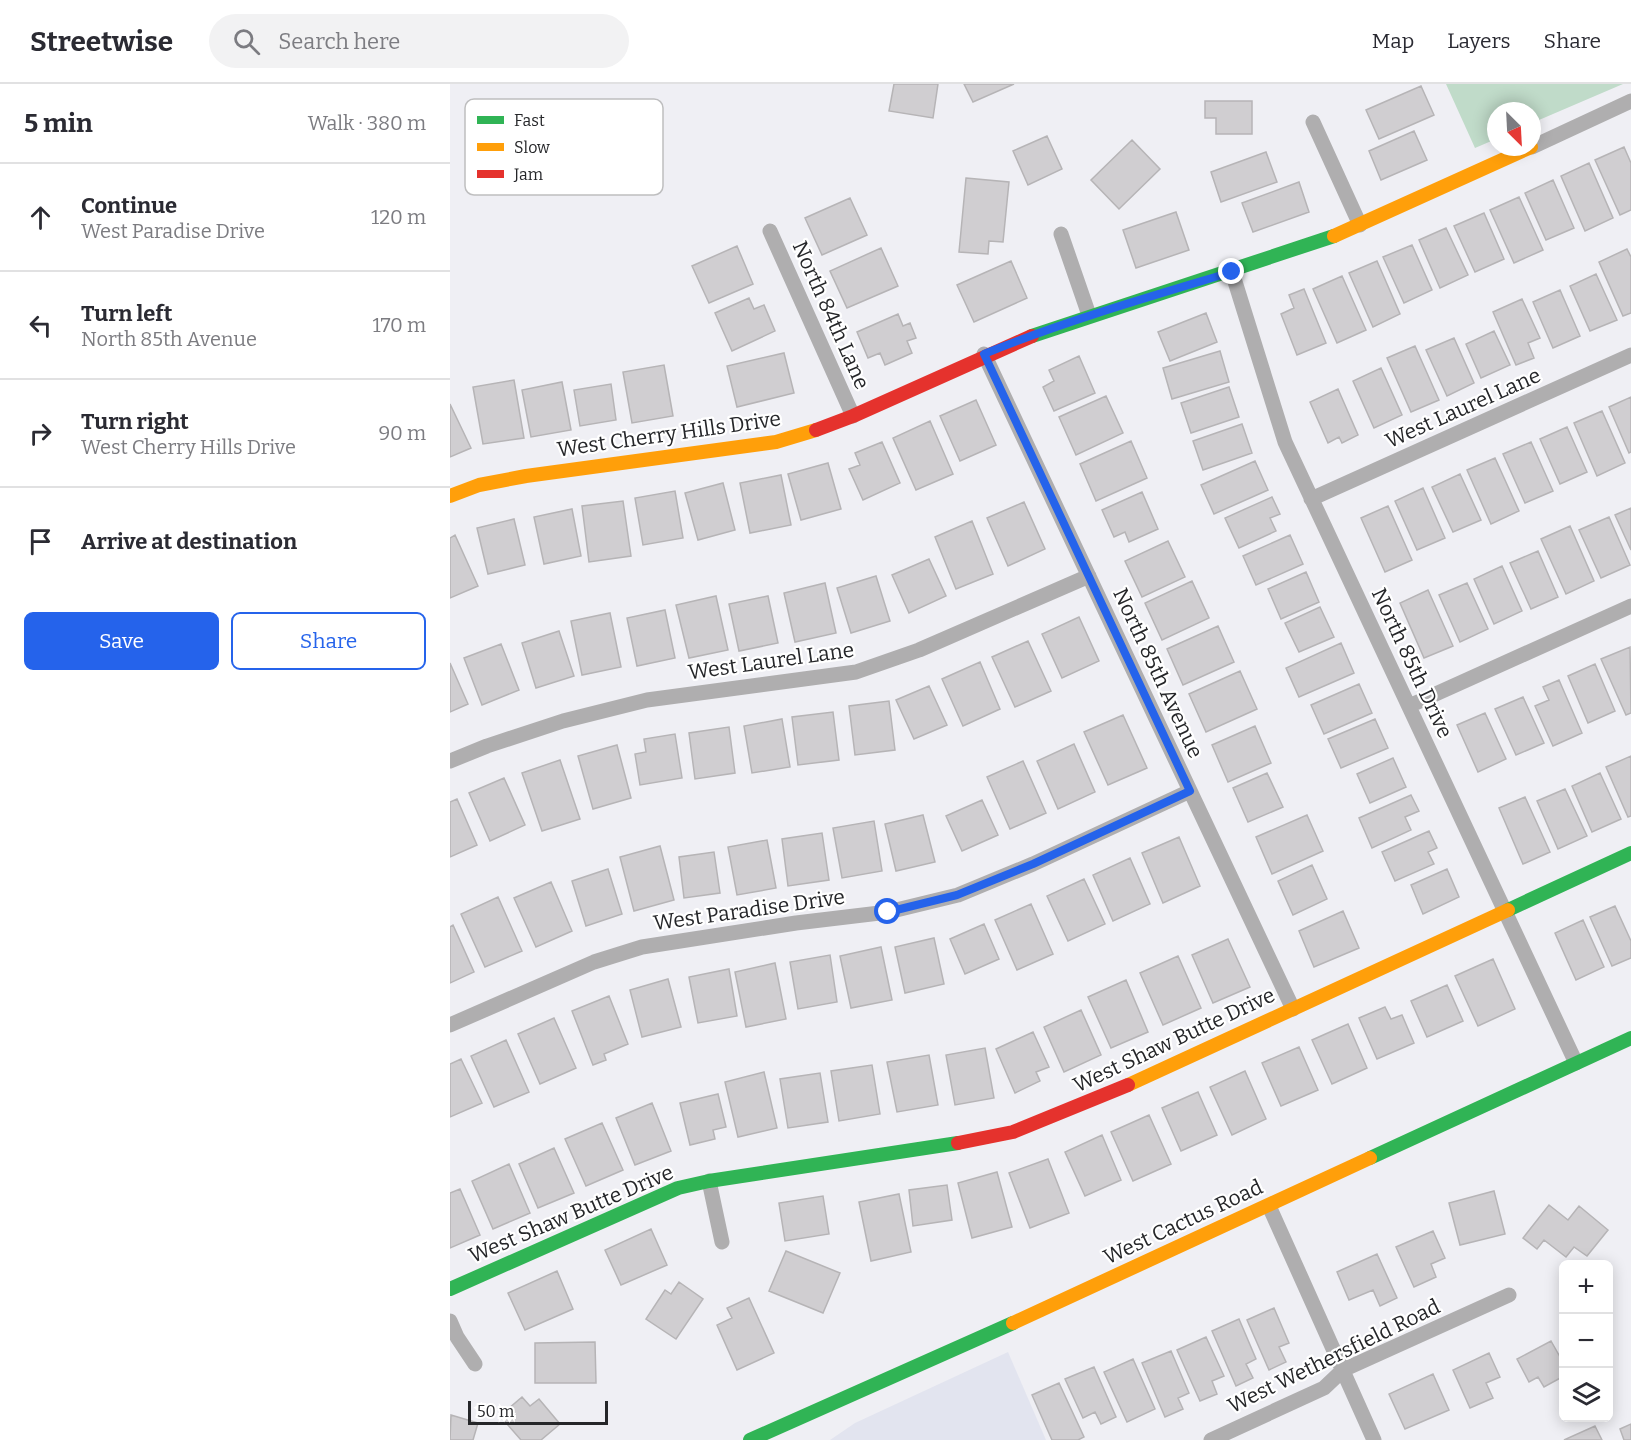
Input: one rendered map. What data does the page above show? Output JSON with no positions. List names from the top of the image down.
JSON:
{
  "streets": {
    "street": [
      "North 84th Lane",
      "West Laurel Lane",
      "West Cherry Hills Drive",
      "North 85th Drive",
      "North 85th Avenue",
      "West Paradise Drive",
      "West Shaw Butte Drive",
      "West Cactus Road",
      "West Wethersfield Road"
    ]
  },
  "crossings": [
    ["North 84th Lane", "West Cherry Hills Drive"],
    ["West Laurel Lane", "North 85th Drive"],
    ["West Laurel Lane", "North 85th Avenue"],
    ["West Cherry Hills Drive", "North 85th Drive"],
    ["West Cherry Hills Drive", "North 85th Avenue"],
    ["North 85th Drive", "West Shaw Butte Drive"],
    ["North 85th Drive", "West Cactus Road"],
    ["North 85th Avenue", "West Paradise Drive"],
    ["North 85th Avenue", "West Shaw Butte Drive"]
  ],
  "legend": ["Fast", "Slow", "Jam"],
  "scale_bar": "50 m",
  "north": "bottom right",
  "page": {
    "header": "Streetwise",
    "search": "Search here",
    "nav": ["Map", "Layers", "Share"],
    "heading": ["5 min", "Walk · 380 m"],
    "list": [
      ["Continue", "West Paradise Drive", "120 m"],
      ["Turn left", "North 85th Avenue", "170 m"],
      ["Turn right", "West Cherry Hills Drive", "90 m"],
      "Arrive at destination"
    ],
    "buttons": ["Save", "Share"],
    "map_buttons": ["+", "−"],
    "scale": "50 m"
  }
}
